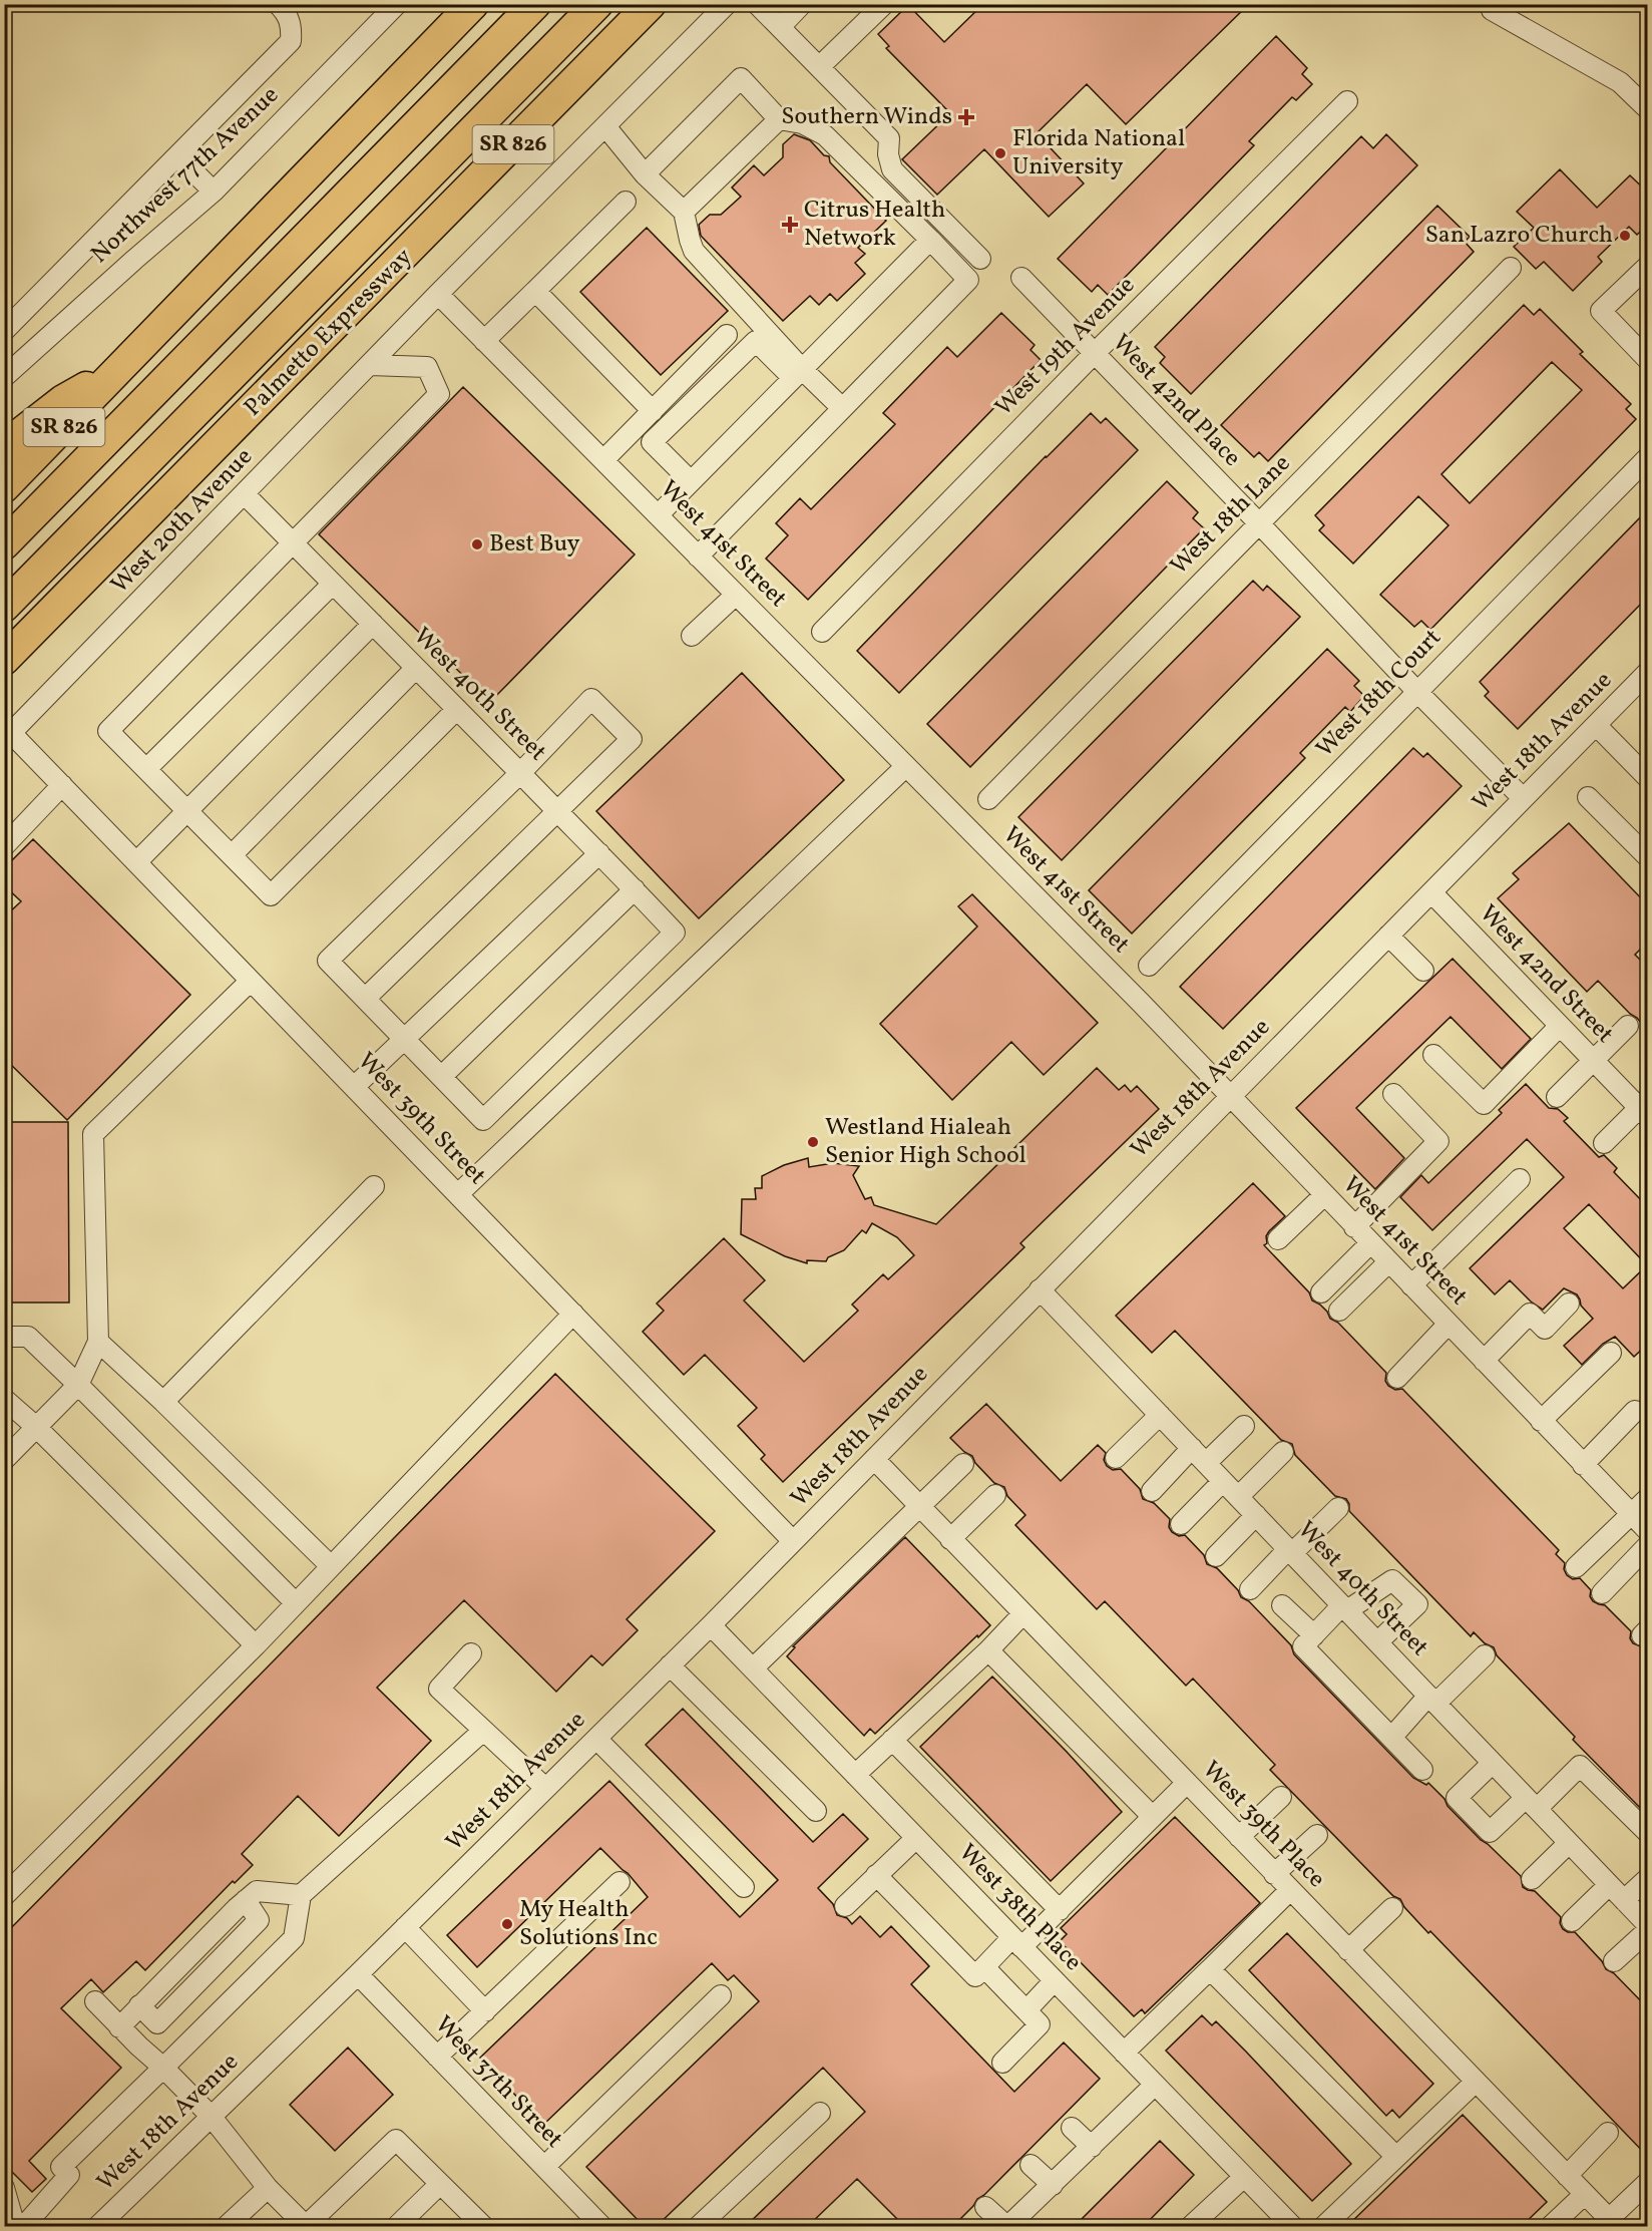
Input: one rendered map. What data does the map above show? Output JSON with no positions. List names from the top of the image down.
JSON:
{
  "streets": {
    "highway": ["SR 826", "Palmetto Expressway"],
    "street": [
      "Northwest 77th Avenue",
      "West 19th Avenue",
      "West 42nd Place",
      "West 18th Lane",
      "West 20th Avenue",
      "West 41st Street",
      "West 18th Court",
      "West 40th Street",
      "West 18th Avenue",
      "West 42nd Street",
      "West 39th Street",
      "West 39th Place",
      "West 38th Place",
      "West 37th Street"
    ]
  },
  "crossings": [
    ["West 19th Avenue", "West 42nd Place"],
    ["West 42nd Place", "West 18th Lane"],
    ["West 42nd Place", "West 18th Court"],
    ["West 20th Avenue", "West 41st Street"],
    ["West 20th Avenue", "West 40th Street"],
    ["West 20th Avenue", "West 39th Street"],
    ["West 41st Street", "West 18th Avenue"],
    ["West 40th Street", "West 18th Avenue"],
    ["West 18th Avenue", "West 42nd Street"],
    ["West 18th Avenue", "West 39th Street"],
    ["West 18th Avenue", "West 39th Place"],
    ["West 18th Avenue", "West 38th Place"],
    ["West 18th Avenue", "West 37th Street"]
  ],
  "places": {
    "health": ["Southern Winds", "Citrus Health Network"],
    "other": [
      "Florida National University",
      "San Lazro Church",
      "Best Buy",
      "Westland Hialeah Senior High School",
      "My Health Solutions Inc"
    ]
  }
}
